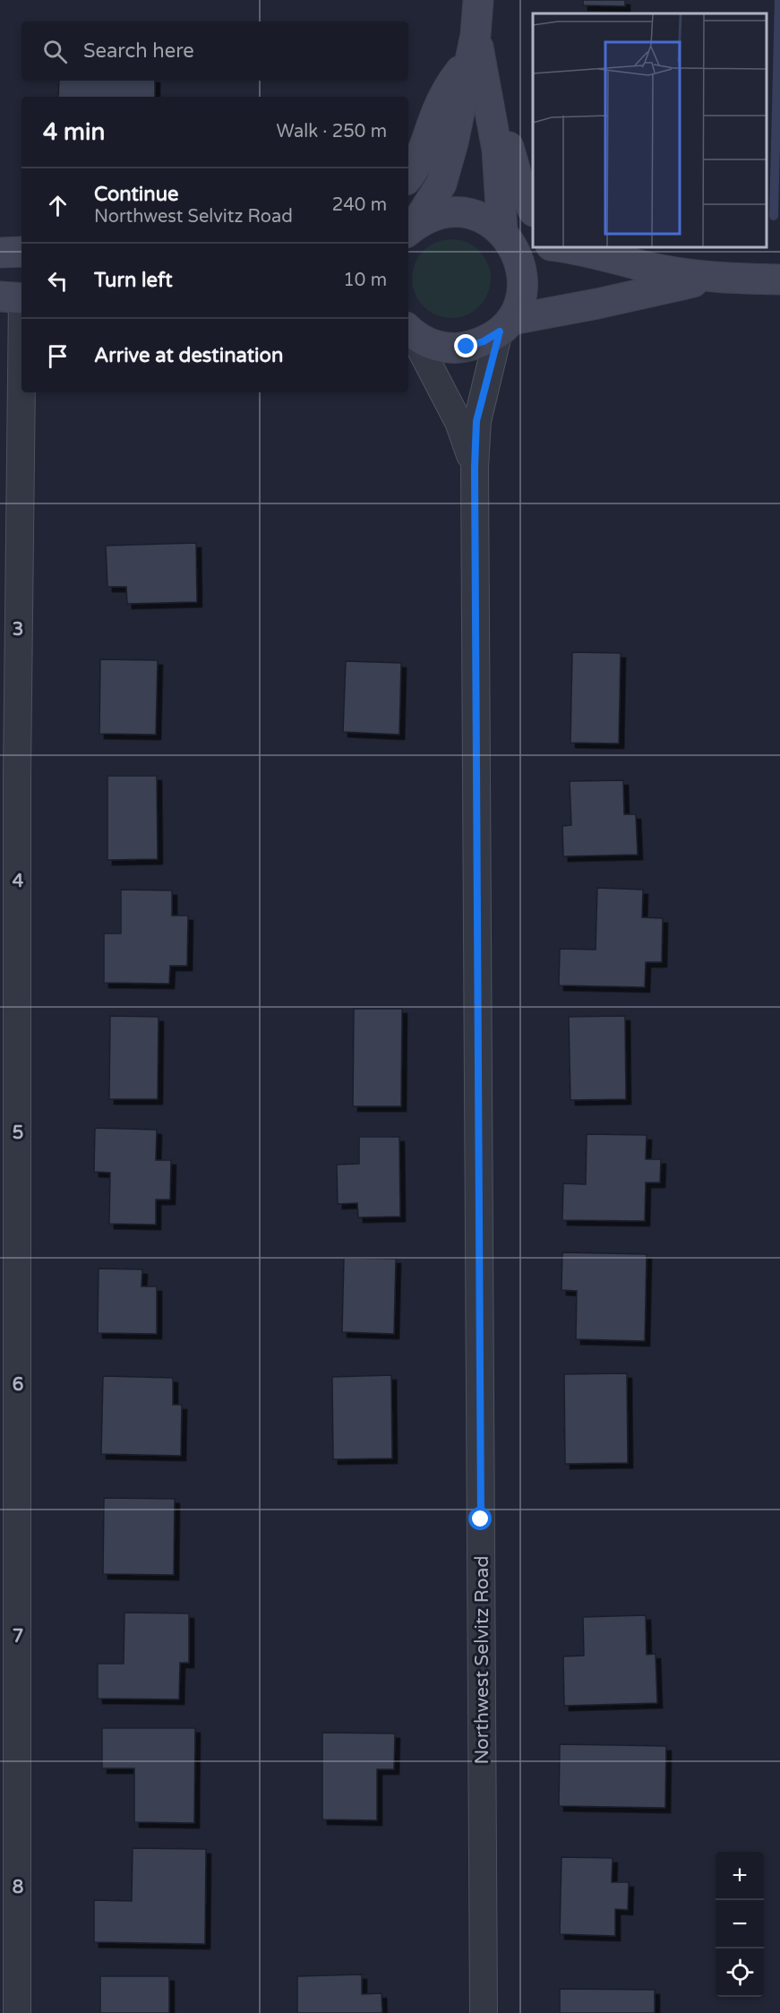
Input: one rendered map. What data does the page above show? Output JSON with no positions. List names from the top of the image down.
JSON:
{
  "streets": {
    "street": ["Northwest Selvitz Road"]
  },
  "page": {
    "search": "Search here",
    "heading": ["4 min", "Walk · 250 m"],
    "list": [
      ["Continue", "Northwest Selvitz Road", "240 m"],
      ["Turn left", "10 m"],
      "Arrive at destination"
    ],
    "map_buttons": ["+", "−"]
  },
  "grid": {
    "rows": [
      "3",
      "4",
      "5",
      "6",
      "7",
      "8"
    ]
  }
}
